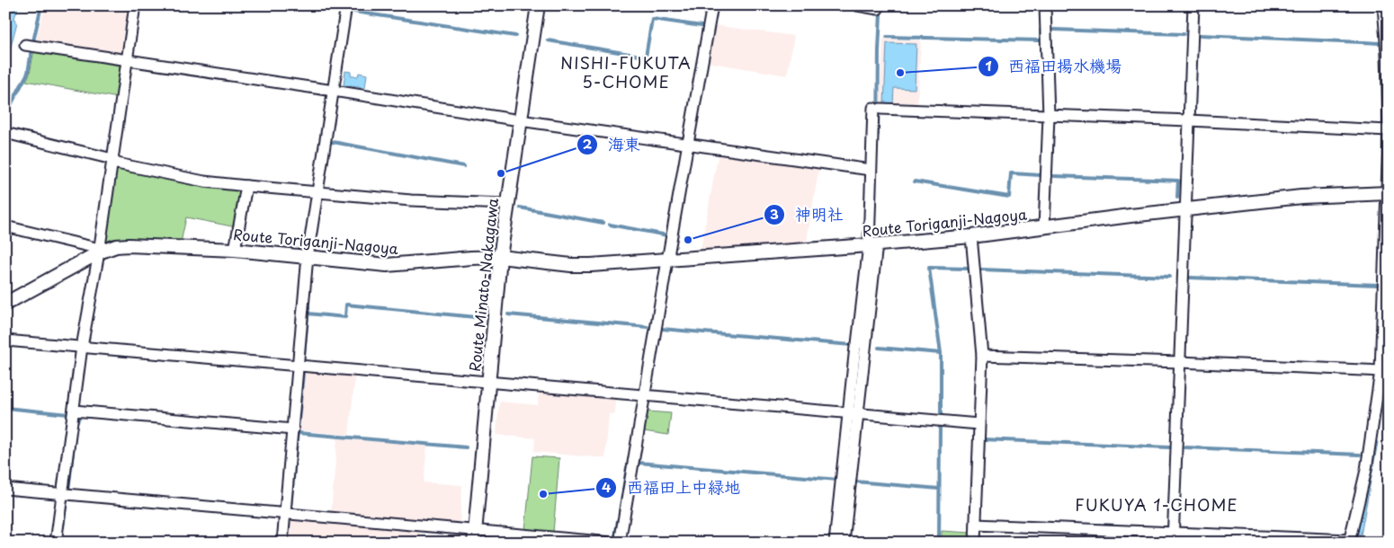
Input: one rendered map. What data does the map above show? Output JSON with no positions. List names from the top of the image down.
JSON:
{
  "streets": {
    "main road": ["Route Toriganji-Nagoya", "Route Minato-Nakagawa"]
  },
  "crossings": [
    ["Route Toriganji-Nagoya", "Route Minato-Nakagawa"]
  ],
  "districts": ["NISHI-FUKUTA 5-CHOME", "FUKUYA 1-CHOME"],
  "places": [
    "西福田揚水機場",
    "海東",
    "神明社",
    "西福田上中緑地"
  ]
}
